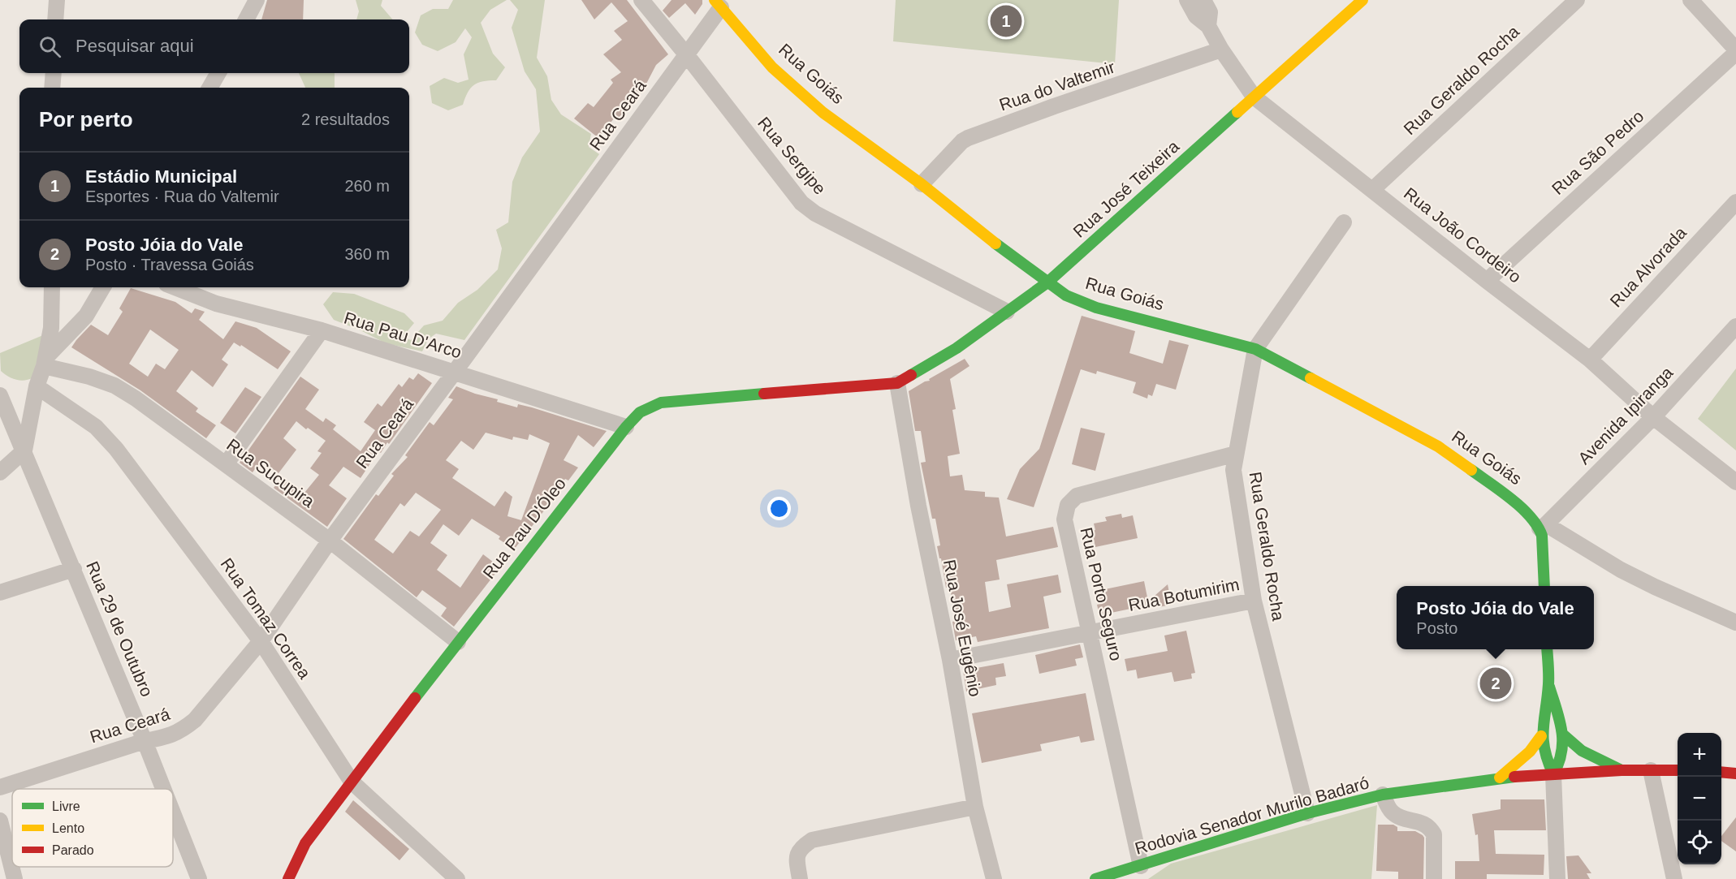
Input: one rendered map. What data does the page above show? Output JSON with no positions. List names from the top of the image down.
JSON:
{
  "streets": {
    "street": [
      "Rua Goiás",
      "Rua Geraldo Rocha",
      "Rua do Valtemir",
      "Rua Ceará",
      "Rua São Pedro",
      "Rua Sergipe",
      "Rua José Teixeira",
      "Rua João Cordeiro",
      "Rua Alvorada",
      "Rua Pau D'Arco",
      "Avenida Ipiranga",
      "Rua Sucupira",
      "Rua Pau D'Óleo",
      "Rua Porto Seguro",
      "Rua Botumirim",
      "Rua Tomaz Correa",
      "Rua José Eugênio",
      "Rua 29 de Outubro",
      "Rodovia Senador Murilo Badaró"
    ]
  },
  "crossings": [
    ["Rua Goiás", "Rua Geraldo Rocha"],
    ["Rua Goiás", "Rua do Valtemir"],
    ["Rua Goiás", "Rua Ceará"],
    ["Rua Goiás", "Rua José Teixeira"],
    ["Rua Goiás", "Avenida Ipiranga"],
    ["Rua Geraldo Rocha", "Rua João Cordeiro"],
    ["Rua Geraldo Rocha", "Rua Porto Seguro"],
    ["Rua Geraldo Rocha", "Rua Botumirim"],
    ["Rua Geraldo Rocha", "Rodovia Senador Murilo Badaró"],
    ["Rua do Valtemir", "Rua João Cordeiro"],
    ["Rua Ceará", "Rua Sergipe"],
    ["Rua Ceará", "Rua Pau D'Arco"],
    ["Rua Ceará", "Rua Sucupira"],
    ["Rua Ceará", "Rua Tomaz Correa"],
    ["Rua Ceará", "Rua 29 de Outubro"],
    ["Rua São Pedro", "Rua João Cordeiro"],
    ["Rua Sergipe", "Rua José Teixeira"],
    ["Rua José Teixeira", "Rua João Cordeiro"],
    ["Rua José Teixeira", "Rua Pau D'Óleo"],
    ["Rua José Teixeira", "Rua José Eugênio"],
    ["Rua João Cordeiro", "Rua Alvorada"],
    ["Rua João Cordeiro", "Avenida Ipiranga"],
    ["Rua Pau D'Arco", "Rua Pau D'Óleo"],
    ["Rua Sucupira", "Rua Pau D'Óleo"],
    ["Rua Pau D'Óleo", "Rua Tomaz Correa"],
    ["Rua Pau D'Óleo", "Rua José Eugênio"],
    ["Rua Porto Seguro", "Rua Botumirim"],
    ["Rua Porto Seguro", "Rodovia Senador Murilo Badaró"],
    ["Rua Botumirim", "Rua José Eugênio"]
  ],
  "legend": ["Livre", "Lento", "Parado"],
  "page": {
    "pins": ["1", "2"],
    "search": "Pesquisar aqui",
    "heading": ["Por perto", "2 resultados"],
    "list": [
      {
        "mark": "1",
        "name": "Estádio Municipal",
        "note": "Esportes · Rua do Valtemir",
        "value": "260 m"
      },
      {
        "mark": "2",
        "name": "Posto Jóia do Vale",
        "note": "Posto · Travessa Goiás",
        "value": "360 m"
      }
    ],
    "popup": ["Posto Jóia do Vale", "Posto"],
    "map_buttons": ["+", "−"]
  }
}
